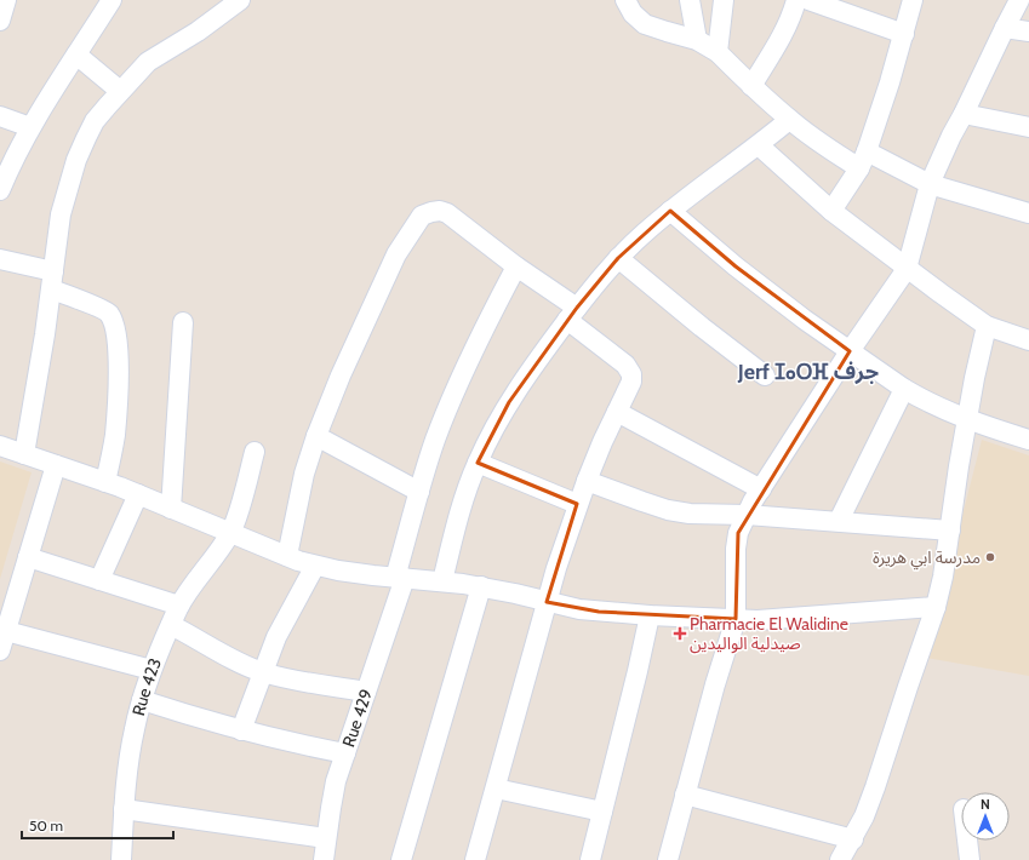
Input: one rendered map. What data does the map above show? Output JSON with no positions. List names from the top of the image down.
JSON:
{
  "streets": {
    "street": ["Rue 423", "Rue 429"]
  },
  "districts": ["Jerf ⵊⴰⵔⴼ جرف"],
  "places": {
    "other": ["مدرسة ابي هريرة"],
    "health": ["Pharmacie El Walidine صيدلية الواليدين"]
  },
  "scale_bar": "50 m",
  "north": "top"
}
